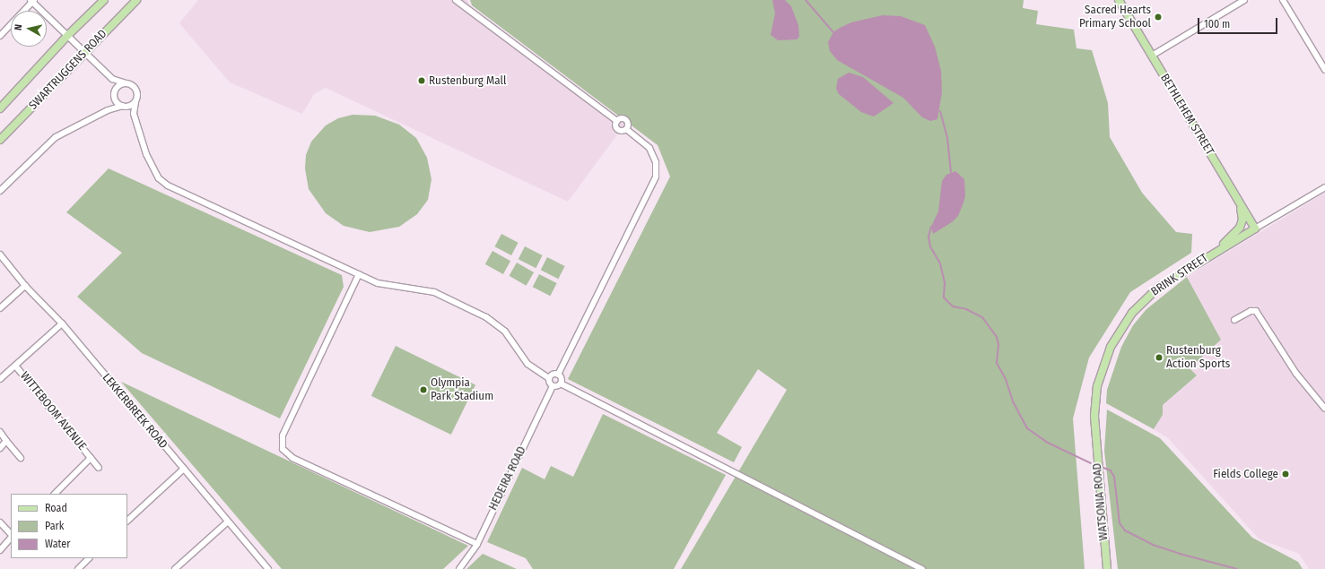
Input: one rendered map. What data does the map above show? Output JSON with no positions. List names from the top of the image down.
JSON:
{
  "streets": {
    "main road": [
      "SWARTRUGGENS ROAD",
      "BETHLEHEM STREET",
      "BRINK STREET",
      "WATSONIA ROAD"
    ],
    "street": ["WITTEBOOM AVENUE", "LEKKERBREEK ROAD", "HEDEIRA ROAD"]
  },
  "crossings": [
    ["BETHLEHEM STREET", "BRINK STREET"],
    ["BRINK STREET", "WATSONIA ROAD"]
  ],
  "places": [
    "Sacred Hearts Primary School",
    "Rustenburg Mall",
    "Rustenburg Action Sports",
    "Olympia Park Stadium",
    "Fields College"
  ],
  "legend": ["Road", "Park", "Water"],
  "scale_bar": "100 m",
  "north": "left"
}
